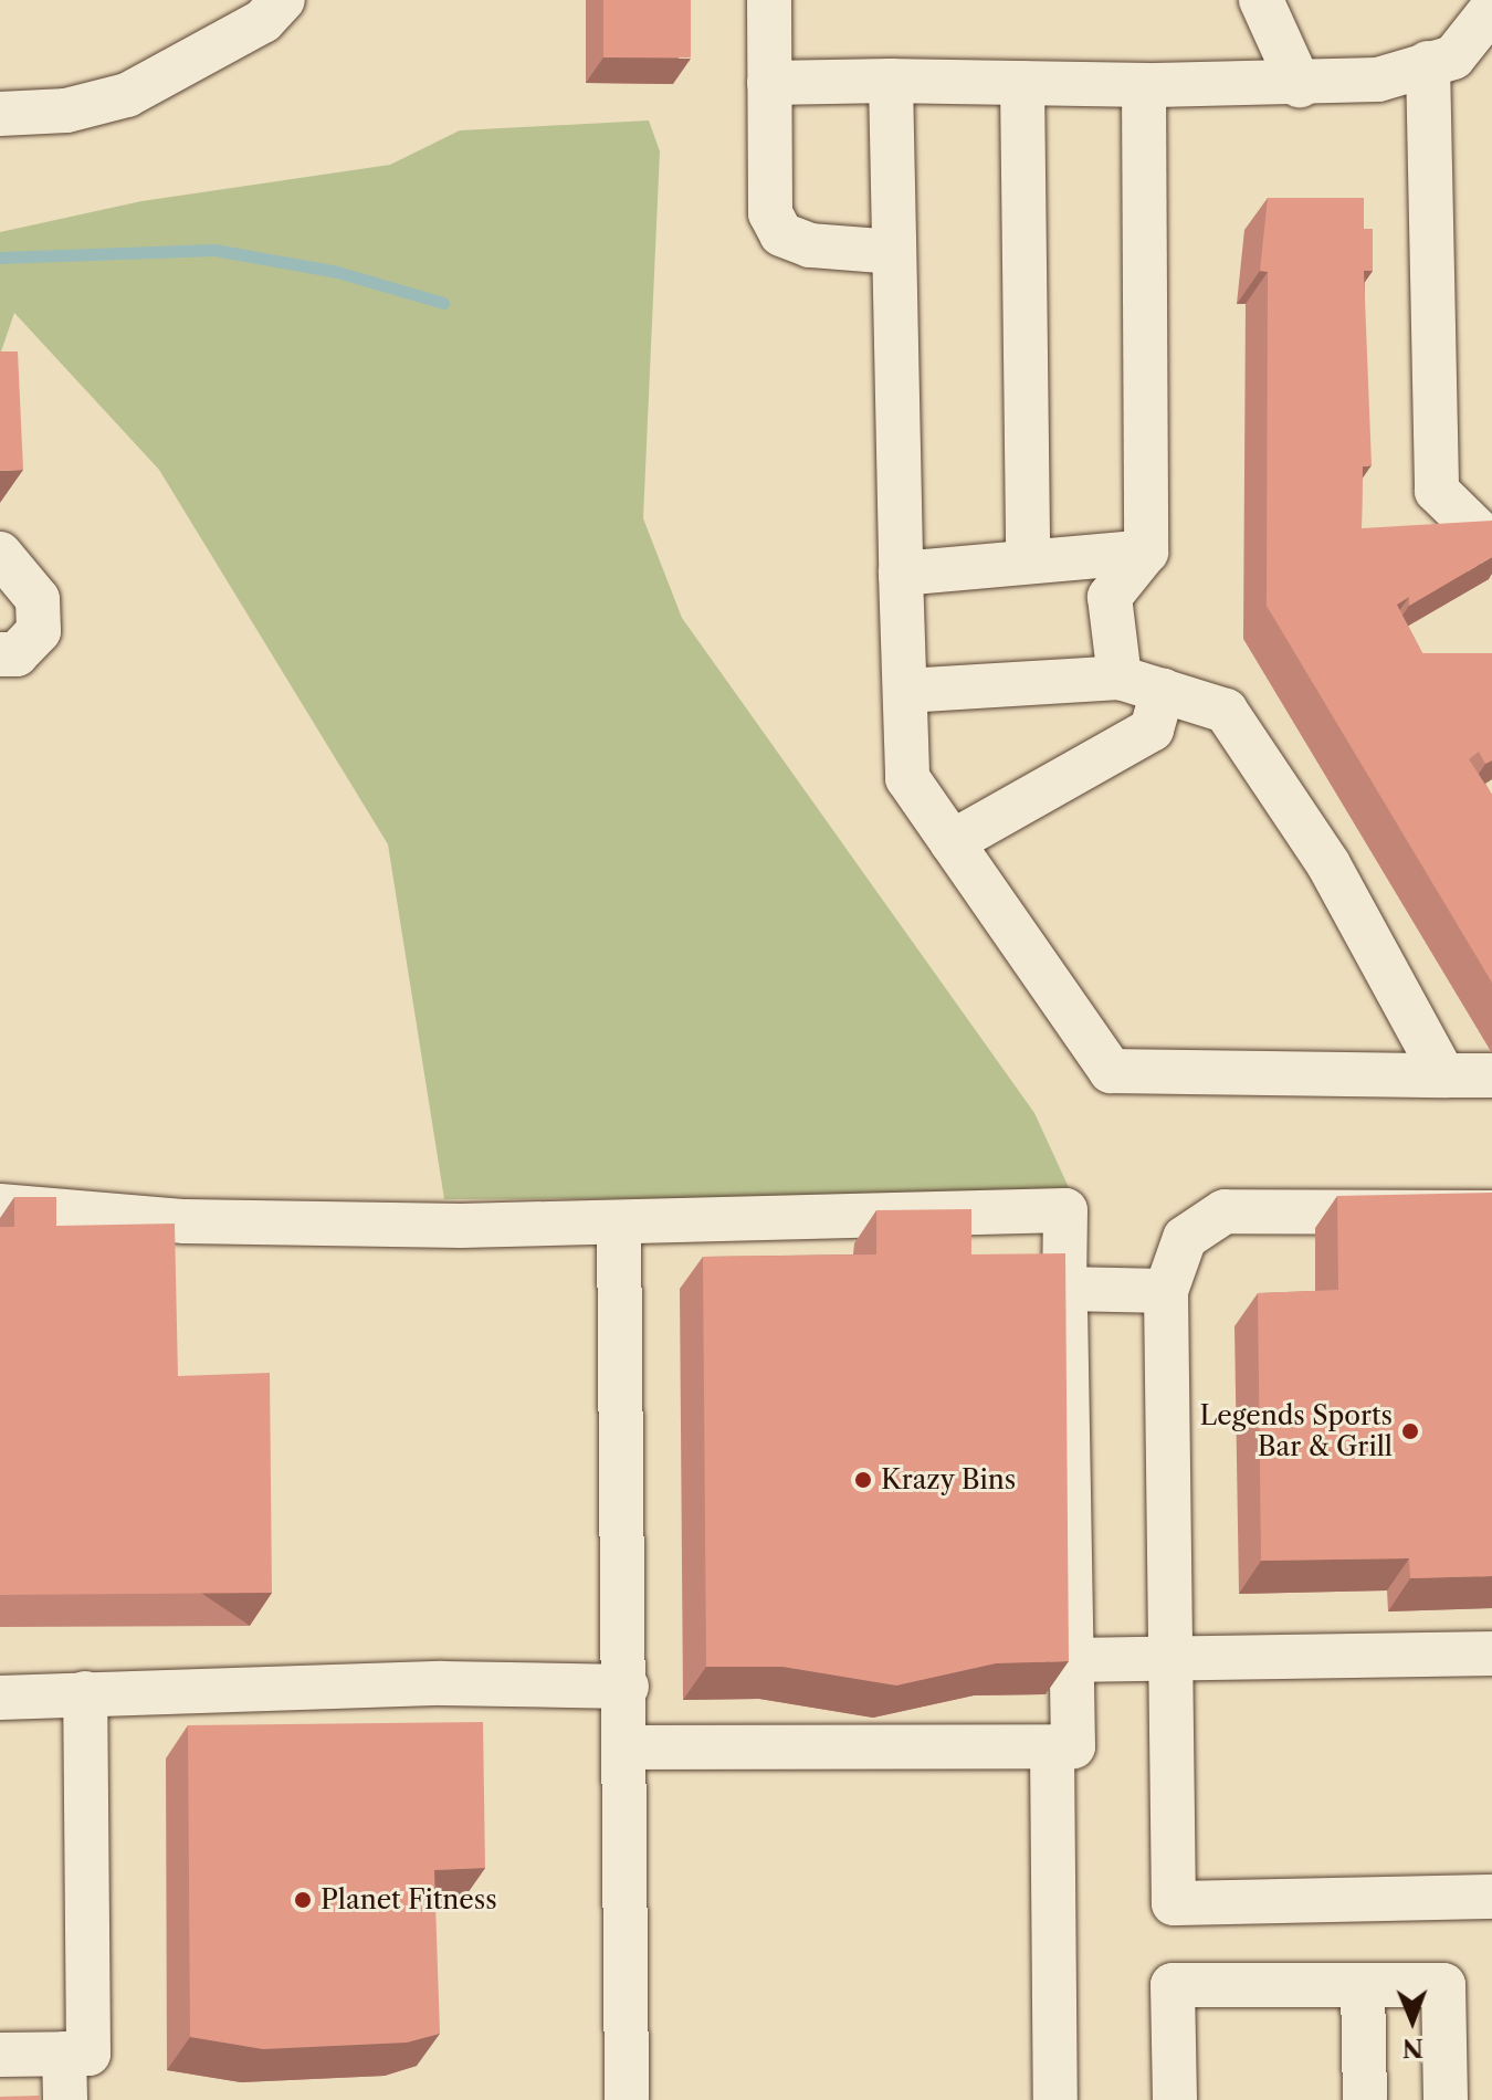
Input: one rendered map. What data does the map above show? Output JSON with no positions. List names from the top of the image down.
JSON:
{
  "places": ["Legends Sports Bar & Grill", "Krazy Bins", "Planet Fitness"],
  "north": "bottom"
}
